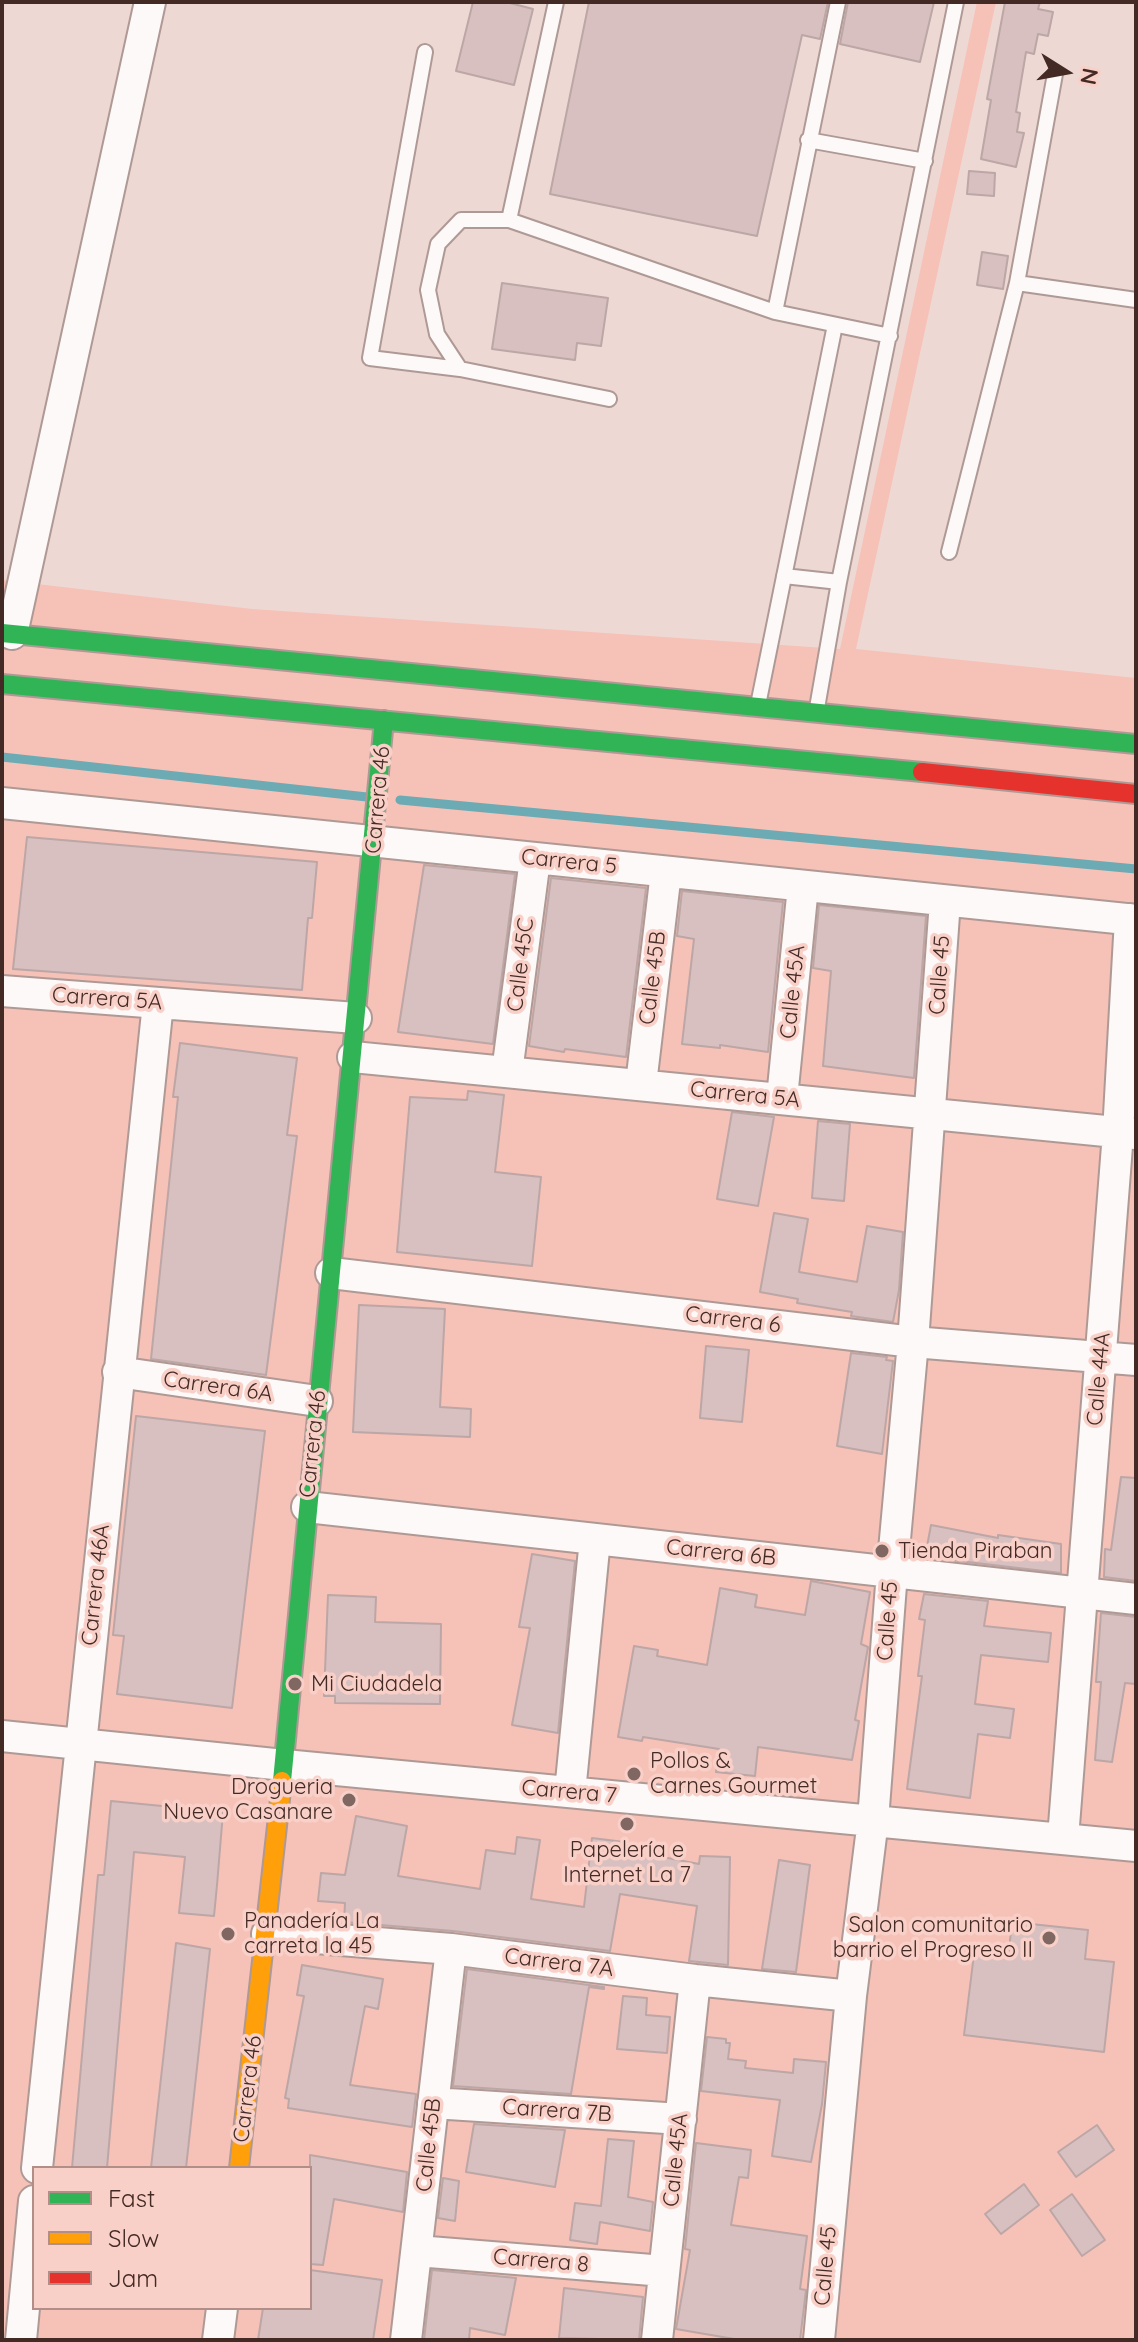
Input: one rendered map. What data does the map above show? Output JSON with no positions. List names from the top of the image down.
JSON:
{
  "streets": {
    "main road": ["Carrera 46"],
    "street": [
      "Carrera 5",
      "Calle 45C",
      "Calle 45",
      "Calle 45B",
      "Calle 45A",
      "Carrera 5A",
      "Carrera 6",
      "Calle 44A",
      "Carrera 6A",
      "Carrera 6B",
      "Carrera 46A",
      "Carrera 7",
      "Carrera 7A",
      "Carrera 7B",
      "Carrera 8"
    ]
  },
  "crossings": [
    ["Carrera 46", "Carrera 5"],
    ["Carrera 46", "Carrera 5A"],
    ["Carrera 46", "Carrera 6"],
    ["Carrera 46", "Carrera 6A"],
    ["Carrera 46", "Carrera 6B"],
    ["Carrera 46", "Carrera 7"],
    ["Carrera 46", "Carrera 7A"],
    ["Carrera 5", "Calle 45C"],
    ["Carrera 5", "Calle 45"],
    ["Carrera 5", "Calle 45B"],
    ["Carrera 5", "Calle 45A"],
    ["Carrera 5", "Calle 44A"],
    ["Calle 45C", "Carrera 5A"],
    ["Calle 45", "Carrera 5A"],
    ["Calle 45", "Carrera 6"],
    ["Calle 45", "Carrera 6B"],
    ["Calle 45", "Carrera 7"],
    ["Calle 45", "Carrera 7A"],
    ["Calle 45B", "Carrera 5A"],
    ["Calle 45B", "Carrera 7A"],
    ["Calle 45B", "Carrera 7B"],
    ["Calle 45B", "Carrera 8"],
    ["Calle 45A", "Carrera 5A"],
    ["Calle 45A", "Carrera 7A"],
    ["Calle 45A", "Carrera 7B"],
    ["Calle 45A", "Carrera 8"],
    ["Carrera 5A", "Calle 44A"],
    ["Carrera 5A", "Carrera 46A"],
    ["Carrera 6", "Calle 44A"],
    ["Calle 44A", "Carrera 6B"],
    ["Calle 44A", "Carrera 7"],
    ["Carrera 6A", "Carrera 46A"],
    ["Carrera 46A", "Carrera 7"]
  ],
  "places": [
    "Tienda Piraban",
    "Mi Ciudadela",
    "Pollos & Carnes Gourmet",
    "Drogueria Nuevo Casanare",
    "Papelería e Internet La 7",
    "Panadería La carreta la 45",
    "Salon comunitario barrio el Progreso II"
  ],
  "legend": ["Fast", "Slow", "Jam"],
  "north": "right"
}
